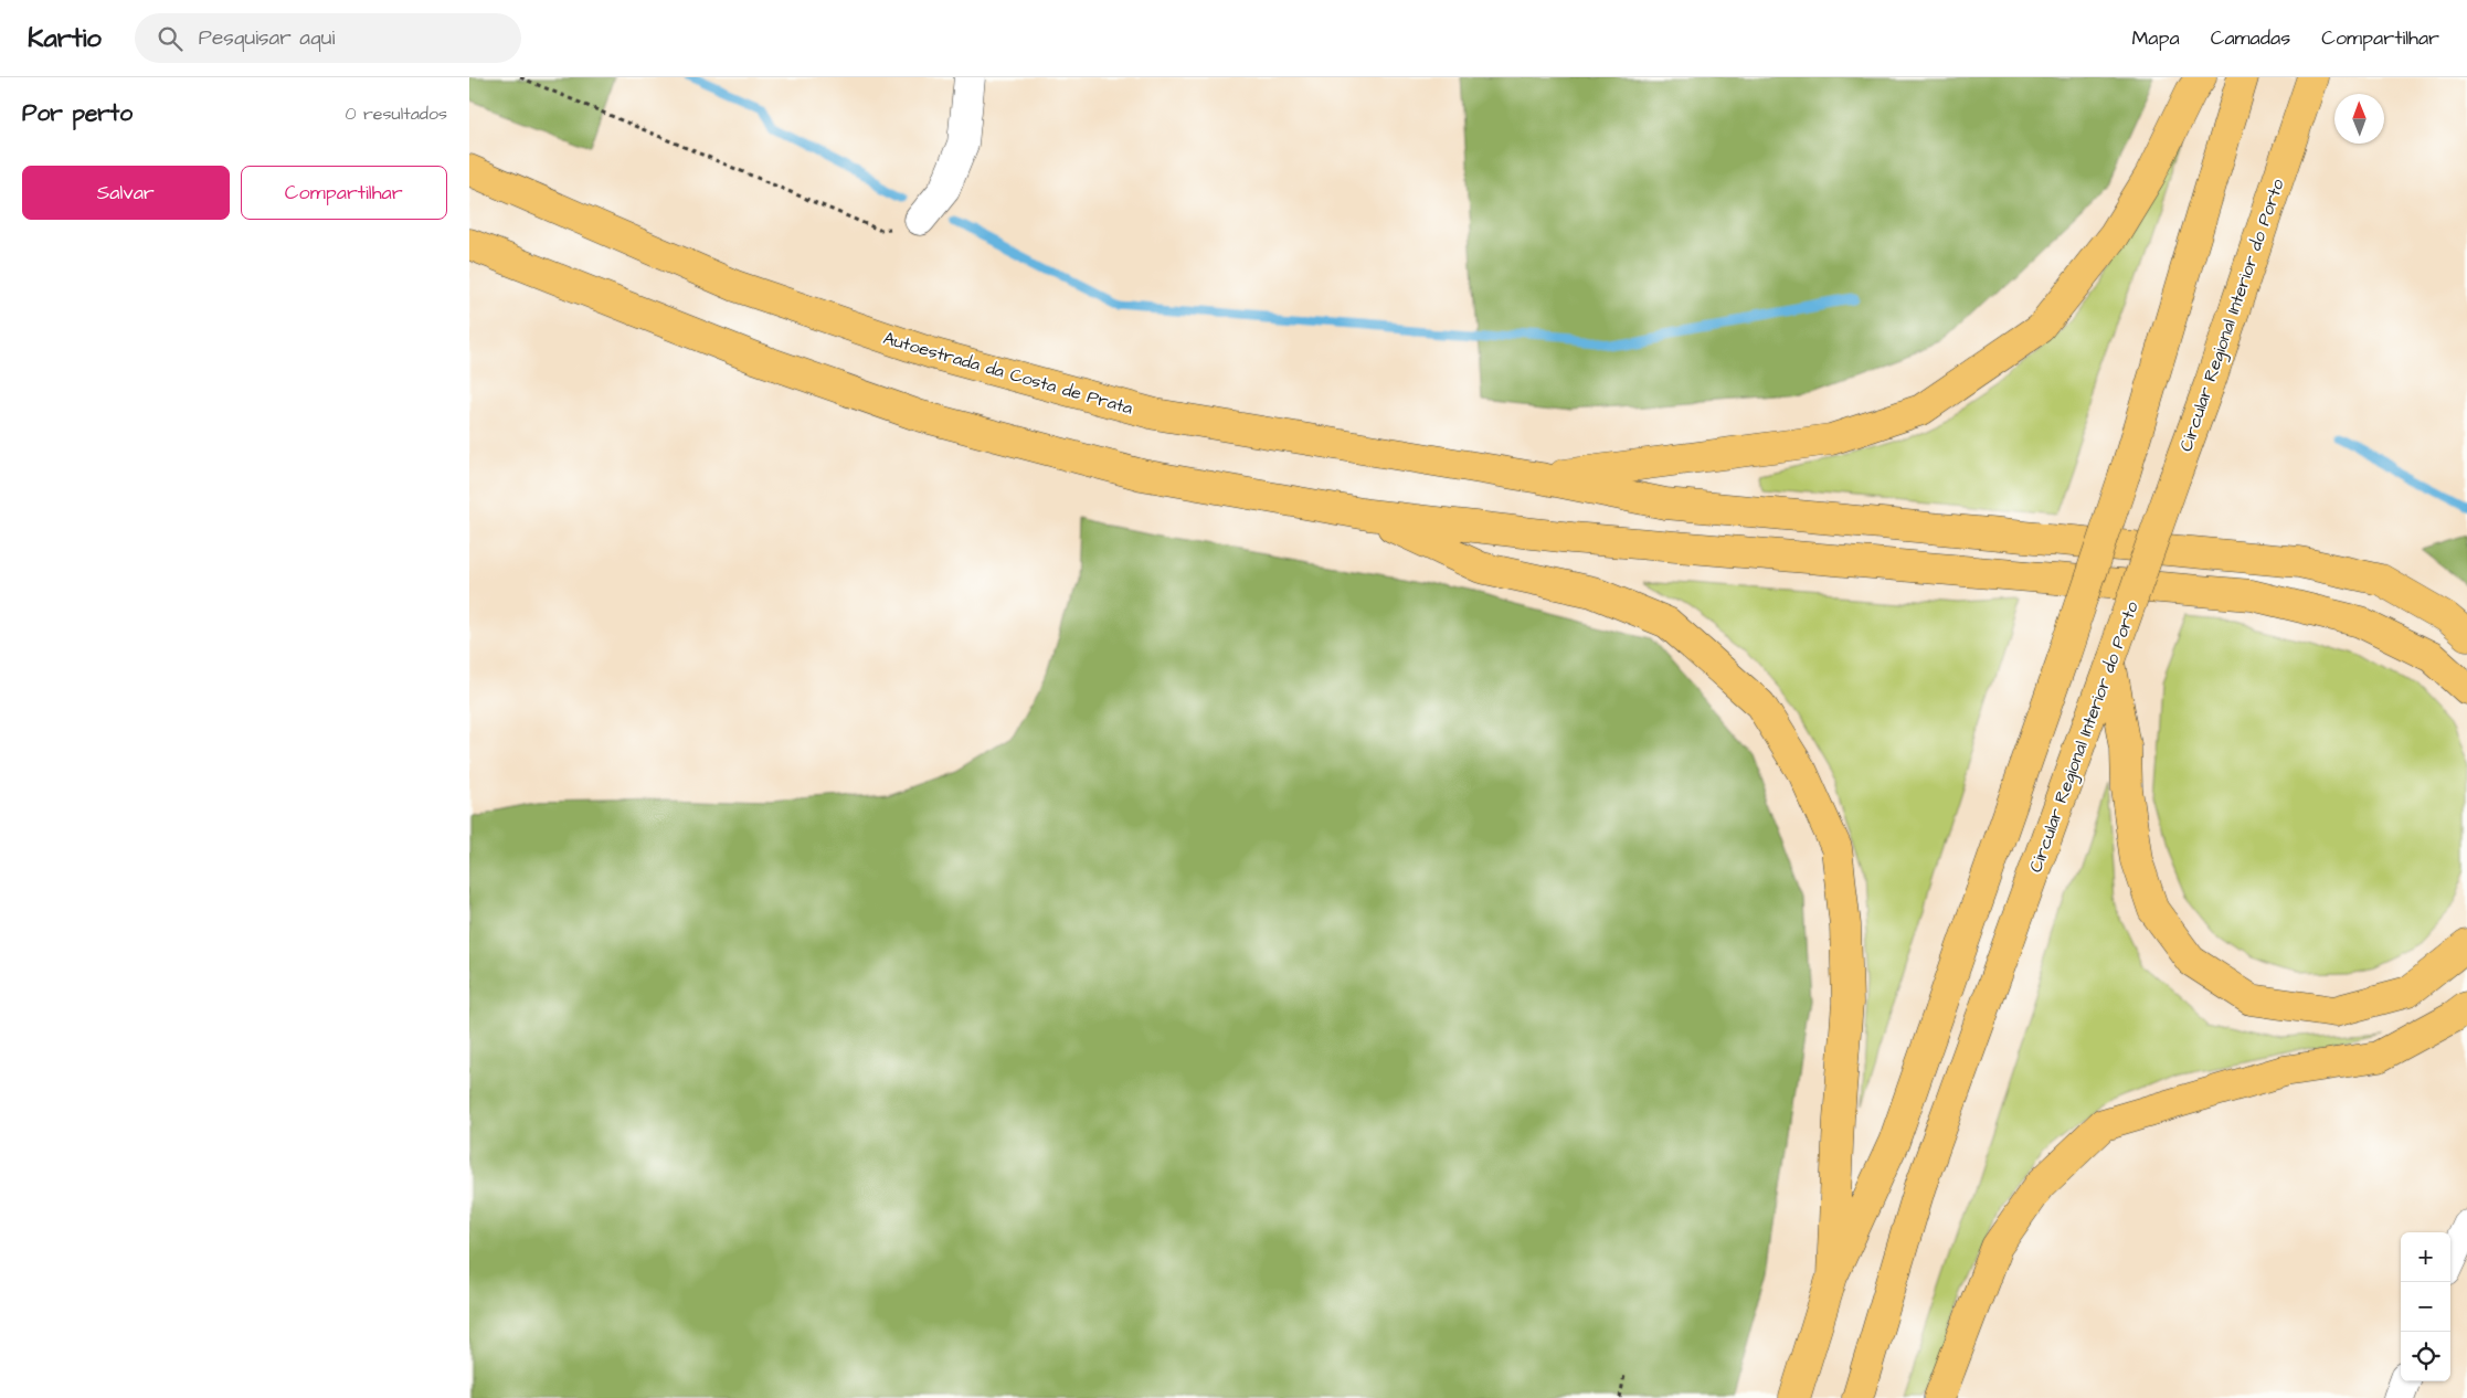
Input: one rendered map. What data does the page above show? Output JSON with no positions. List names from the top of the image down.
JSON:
{
  "streets": {
    "highway": ["Circular Regional Interior do Porto", "Autoestrada da Costa de Prata"]
  },
  "north": "top",
  "page": {
    "header": "Kartio",
    "search": "Pesquisar aqui",
    "nav": ["Mapa", "Camadas", "Compartilhar"],
    "heading": ["Por perto", "0 resultados"],
    "buttons": ["Salvar", "Compartilhar"],
    "map_buttons": ["+", "−"]
  }
}
